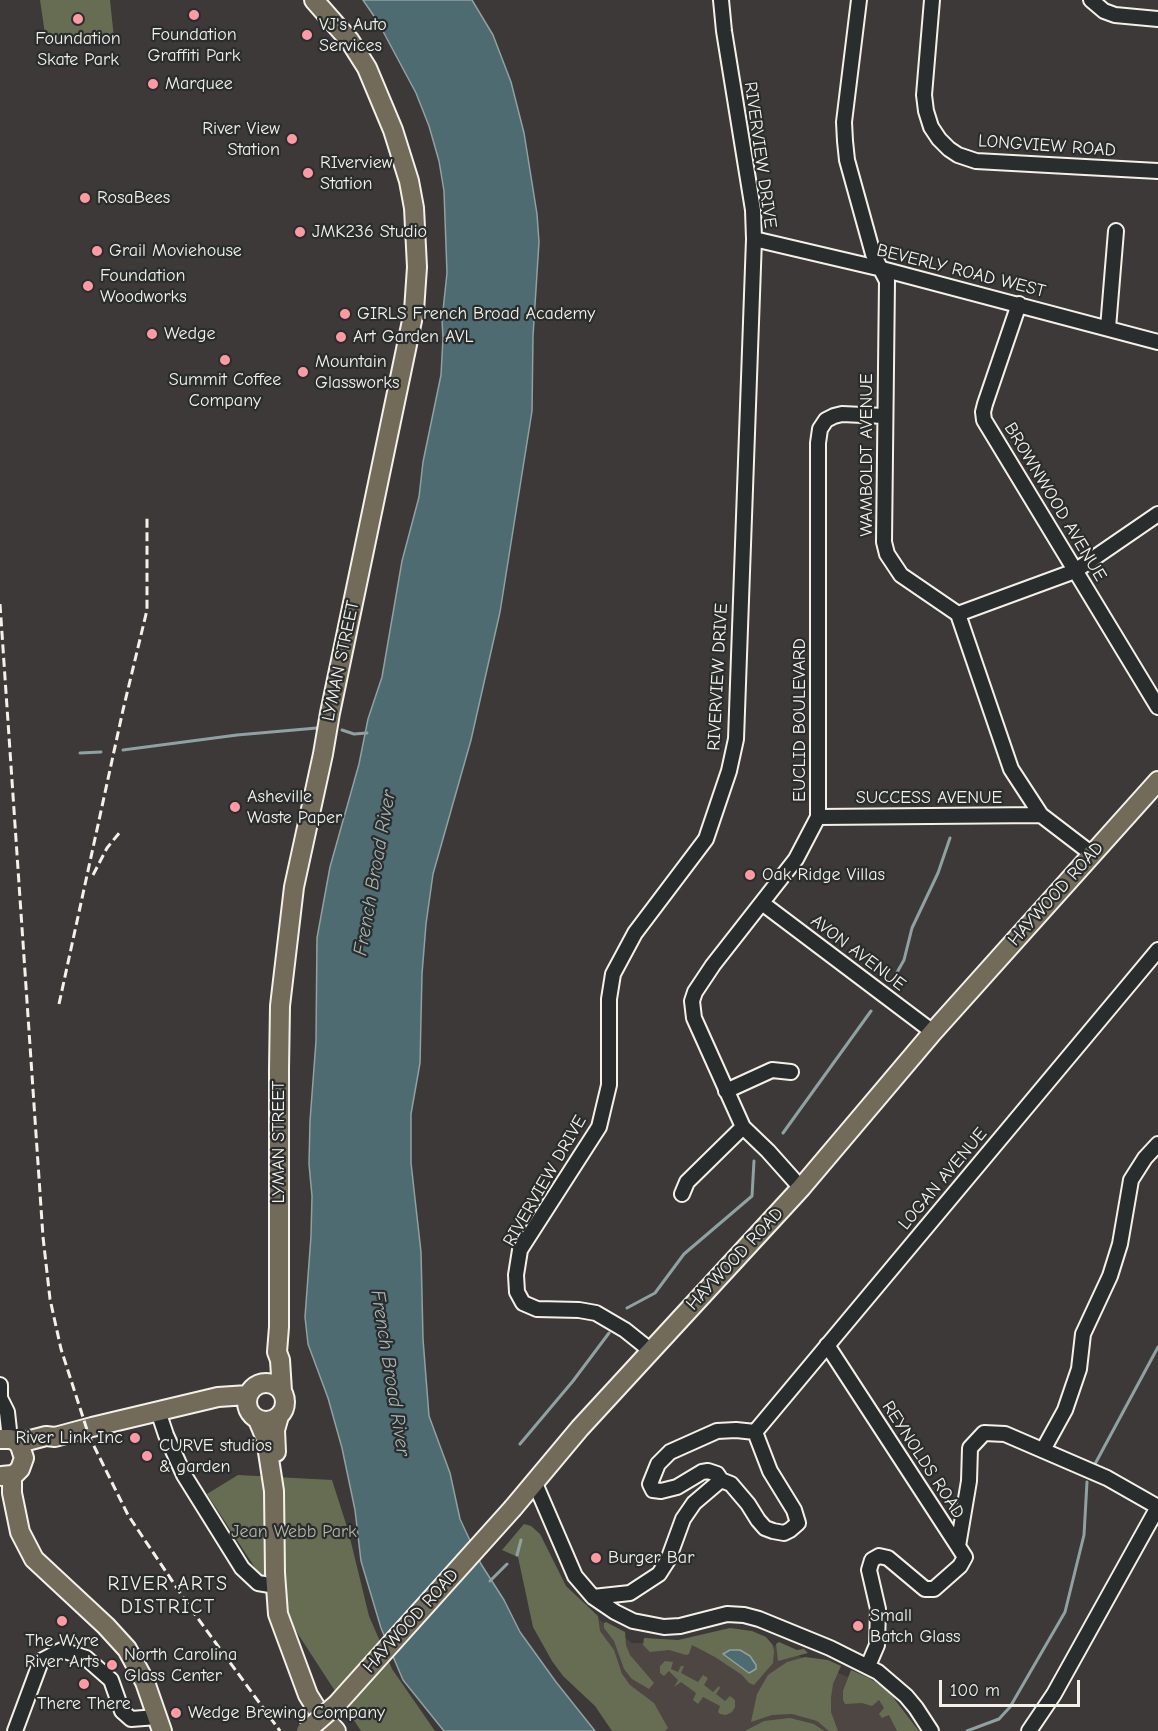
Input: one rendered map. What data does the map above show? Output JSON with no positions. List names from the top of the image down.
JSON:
{
  "streets": {
    "main road": ["LYMAN STREET", "HAYWOOD ROAD"],
    "street": [
      "LONGVIEW ROAD",
      "RIVERVIEW DRIVE",
      "BEVERLY ROAD WEST",
      "WAMBOLDT AVENUE",
      "BROWNWOOD AVENUE",
      "EUCLID BOULEVARD",
      "SUCCESS AVENUE",
      "AVON AVENUE",
      "LOGAN AVENUE",
      "REYNOLDS ROAD"
    ]
  },
  "crossings": [
    ["RIVERVIEW DRIVE", "BEVERLY ROAD WEST"],
    ["RIVERVIEW DRIVE", "HAYWOOD ROAD"],
    ["BEVERLY ROAD WEST", "WAMBOLDT AVENUE"],
    ["BEVERLY ROAD WEST", "BROWNWOOD AVENUE"],
    ["WAMBOLDT AVENUE", "EUCLID BOULEVARD"],
    ["EUCLID BOULEVARD", "SUCCESS AVENUE"],
    ["EUCLID BOULEVARD", "HAYWOOD ROAD"],
    ["EUCLID BOULEVARD", "AVON AVENUE"],
    ["HAYWOOD ROAD", "AVON AVENUE"],
    ["LOGAN AVENUE", "REYNOLDS ROAD"]
  ],
  "districts": ["RIVER ARTS DISTRICT"],
  "water": ["French Broad River"],
  "parks": ["Jean Webb Park"],
  "places": [
    "Foundation Graffiti Park",
    "Foundation Skate Park",
    "VJ's Auto Services",
    "Marquee",
    "River View Station",
    "RIverview Station",
    "RosaBees",
    "JMK236 Studio",
    "Grail Moviehouse",
    "Foundation Woodworks",
    "GIRLS French Broad Academy",
    "Wedge",
    "Art Garden AVL",
    "Summit Coffee Company",
    "Mountain Glassworks",
    "Asheville Waste Paper",
    "Oak Ridge Villas",
    "River Link Inc",
    "CURVE studios & garden",
    "Burger Bar",
    "The Wyre River Arts",
    "Small Batch Glass",
    "North Carolina Glass Center",
    "There There",
    "Wedge Brewing Company"
  ],
  "scale_bar": "100 m"
}
